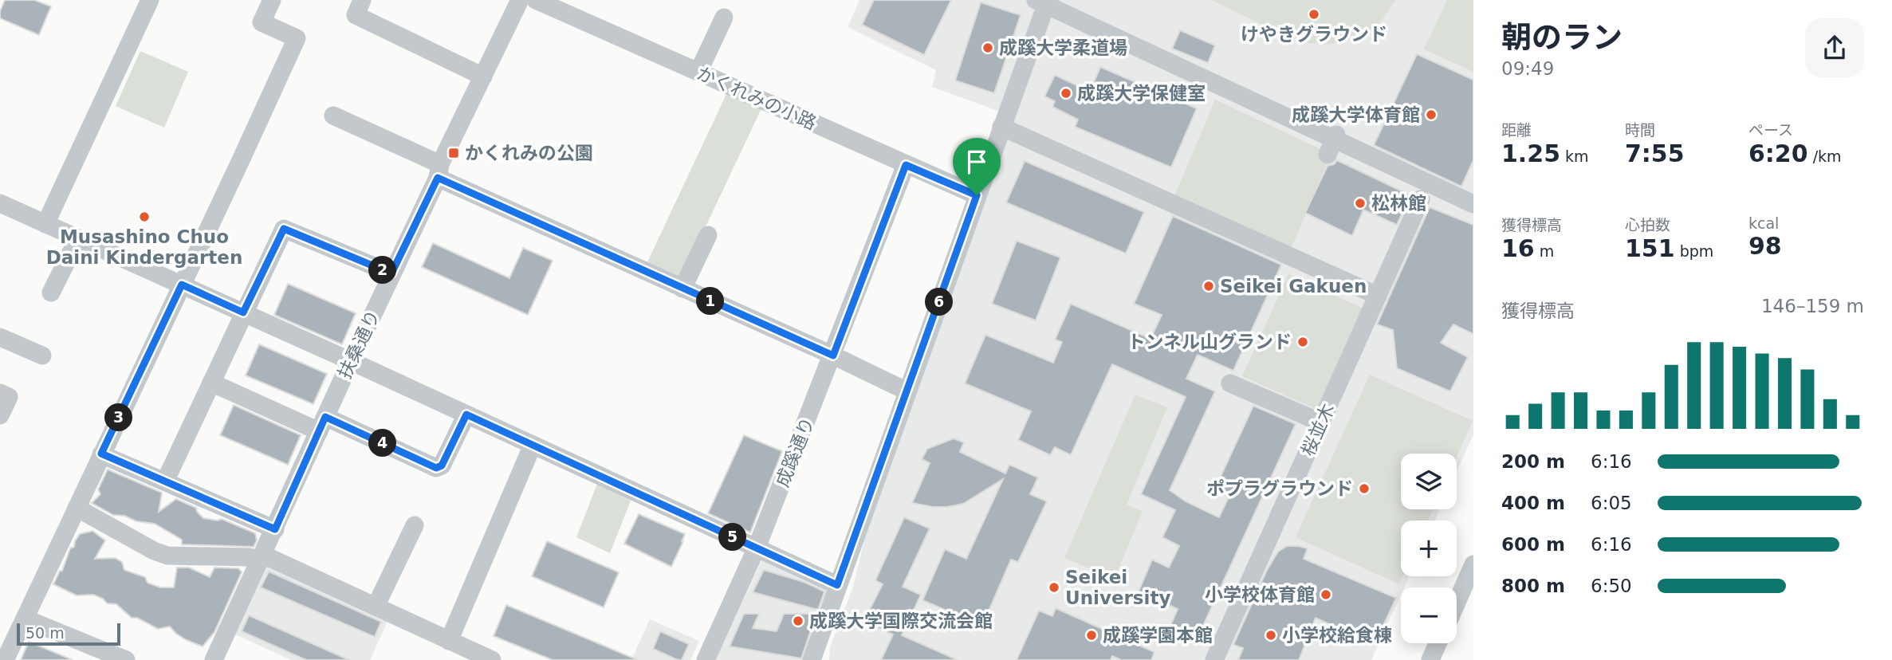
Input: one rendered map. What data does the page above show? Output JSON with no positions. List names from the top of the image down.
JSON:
{
  "streets": {
    "street": [
      "かくれみの小路",
      "扶桑通り",
      "桜並木",
      "成蹊通り"
    ]
  },
  "crossings": [
    ["かくれみの小路", "成蹊通り"]
  ],
  "places": {
    "other": [
      "けやきグラウンド",
      "成蹊大学柔道場",
      "成蹊大学保健室",
      "成蹊大学体育館",
      "松林館",
      "Musashino Chuo Daini Kindergarten",
      "Seikei Gakuen",
      "トンネル山グランド",
      "ポプラグラウンド",
      "Seikei University",
      "小学校体育館",
      "成蹊大学国際交流会館",
      "成蹊学園本館",
      "小学校給食棟"
    ],
    "transit": ["かくれみの公園"]
  },
  "scale_bar": "50 m",
  "page": {
    "heading": ["朝のラン", "09:49"],
    "stats": [
      ["距離", "1.25 km"],
      ["時間", "7:55"],
      ["ペース", "6:20 /km"],
      ["獲得標高", "16 m"],
      ["心拍数", "151 bpm"],
      ["kcal", "98"]
    ],
    "pins": [
      "2",
      "1",
      "6",
      "3",
      "4",
      "5"
    ],
    "chart": ["獲得標高", "146–159 m"],
    "list": [
      {
        "name": "200 m",
        "note": "6:16"
      },
      {
        "name": "400 m",
        "note": "6:05"
      },
      {
        "name": "600 m",
        "note": "6:16"
      },
      {
        "name": "800 m",
        "note": "6:50"
      }
    ],
    "map_buttons": ["+", "−"],
    "scale": "50 m"
  }
}
